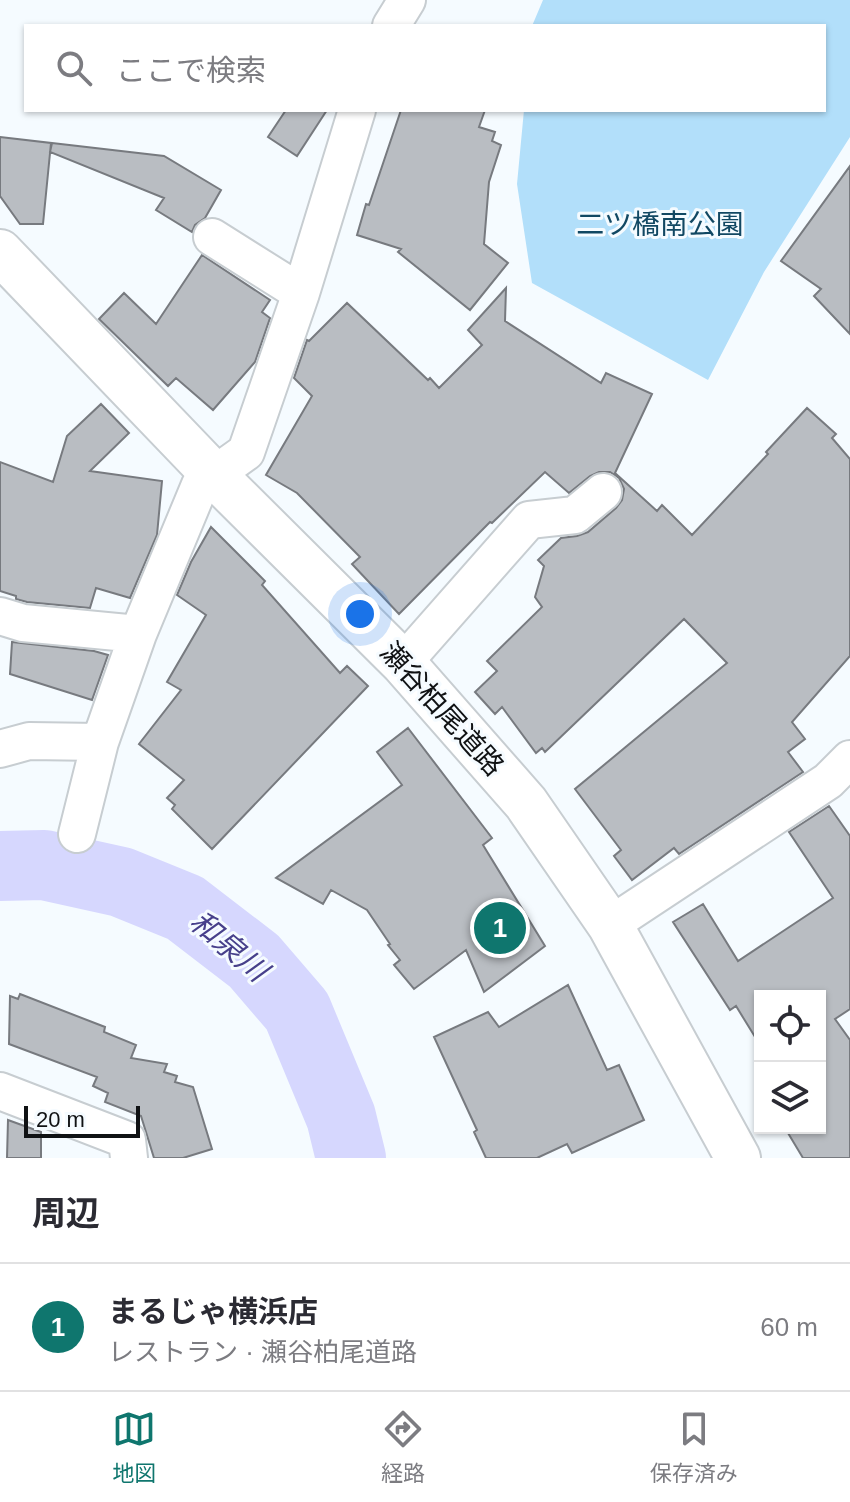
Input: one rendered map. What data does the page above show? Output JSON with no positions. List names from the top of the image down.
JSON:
{
  "streets": {
    "main road": ["瀬谷柏尾道路"]
  },
  "water": ["和泉川"],
  "parks": ["二ツ橋南公園"],
  "scale_bar": "20 m",
  "page": {
    "search": "ここで検索",
    "pins": "1",
    "scale": "20 m",
    "heading": "周辺",
    "list": [
      {
        "mark": "1",
        "name": "まるじゃ横浜店",
        "note": "レストラン · 瀬谷柏尾道路",
        "value": "60 m"
      }
    ],
    "nav": ["地図", "経路", "保存済み"]
  }
}
